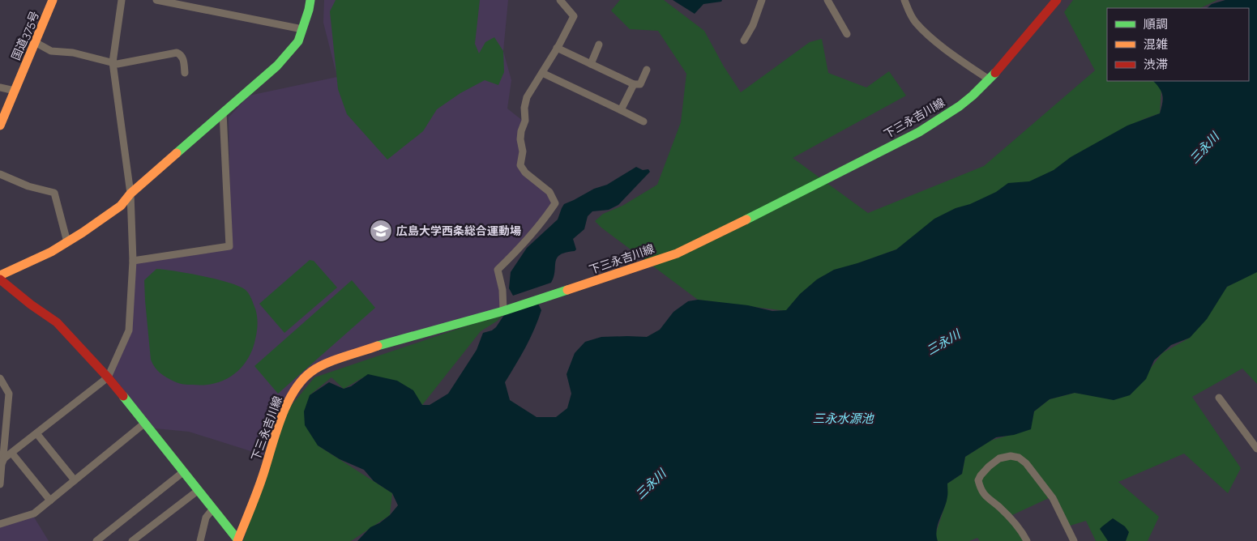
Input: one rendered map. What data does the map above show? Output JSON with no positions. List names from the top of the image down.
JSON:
{
  "streets": {
    "main road": ["国道375号", "下三永吉川線"]
  },
  "water": ["三永川", "三永水源池"],
  "places": {
    "school or university": ["広島大学西条総合運動場"]
  },
  "legend": ["順調", "混雑", "渋滞"]
}
